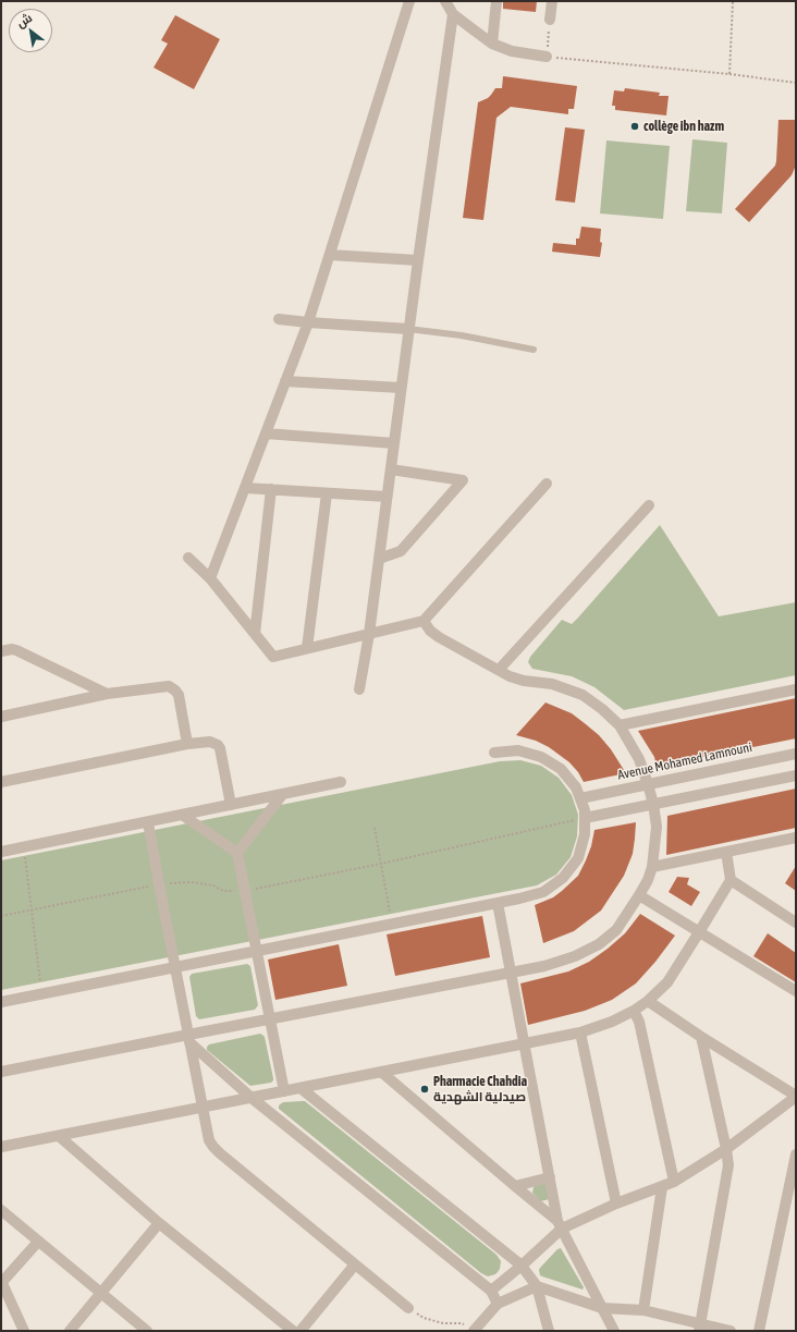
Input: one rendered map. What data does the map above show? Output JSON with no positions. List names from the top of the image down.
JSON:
{
  "streets": {
    "street": ["Avenue Mohamed Lamnouni"]
  },
  "places": ["collège ibn hazm", "Pharmacie Chahdia صيدلية الشهدية"],
  "north": "top left"
}
